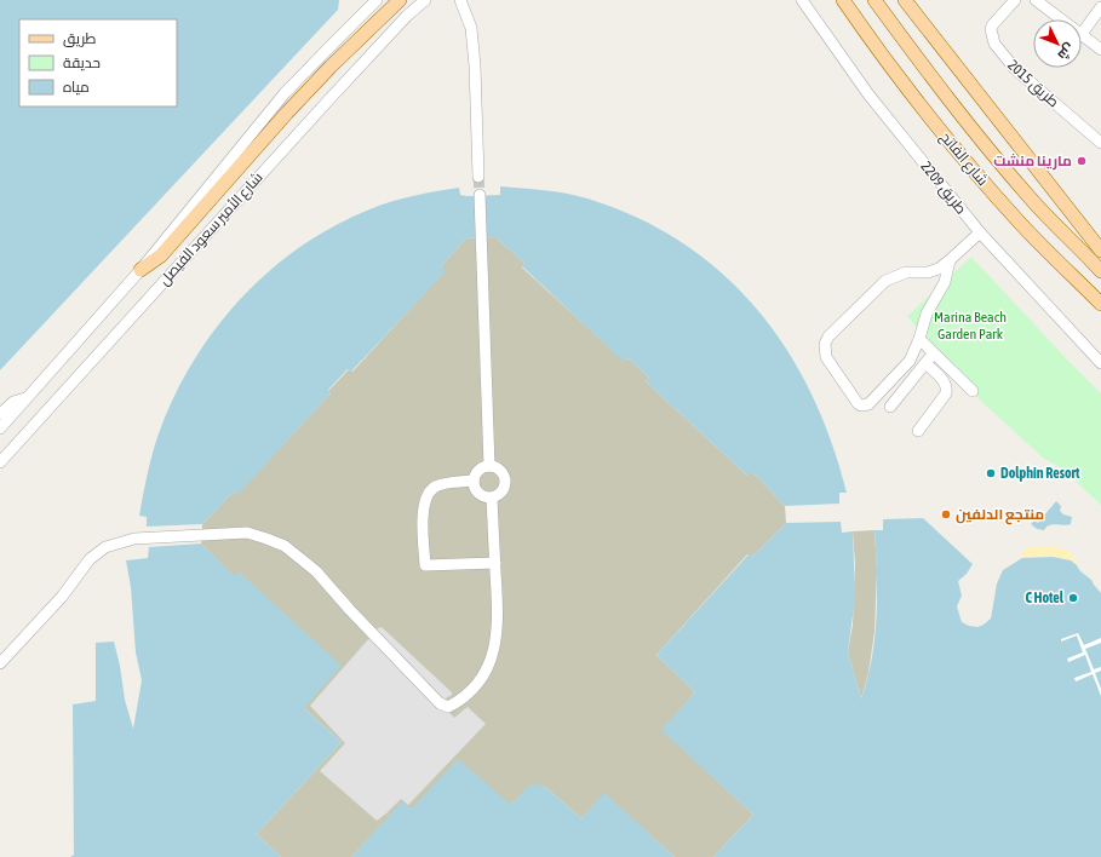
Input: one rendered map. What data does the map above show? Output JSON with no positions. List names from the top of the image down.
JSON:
{
  "streets": {
    "main road": ["شارع الفاتح"],
    "street": ["طريق 2015", "طريق 2209", "شارع الأمير سعود الفيصل"]
  },
  "parks": ["Marina Beach Garden Park"],
  "places": [
    "مارينا منشت",
    "Dolphin Resort",
    "منتجع الدلفين",
    "C Hotel"
  ],
  "legend": ["طريق", "حديقة", "مياه"],
  "north": "bottom right"
}
